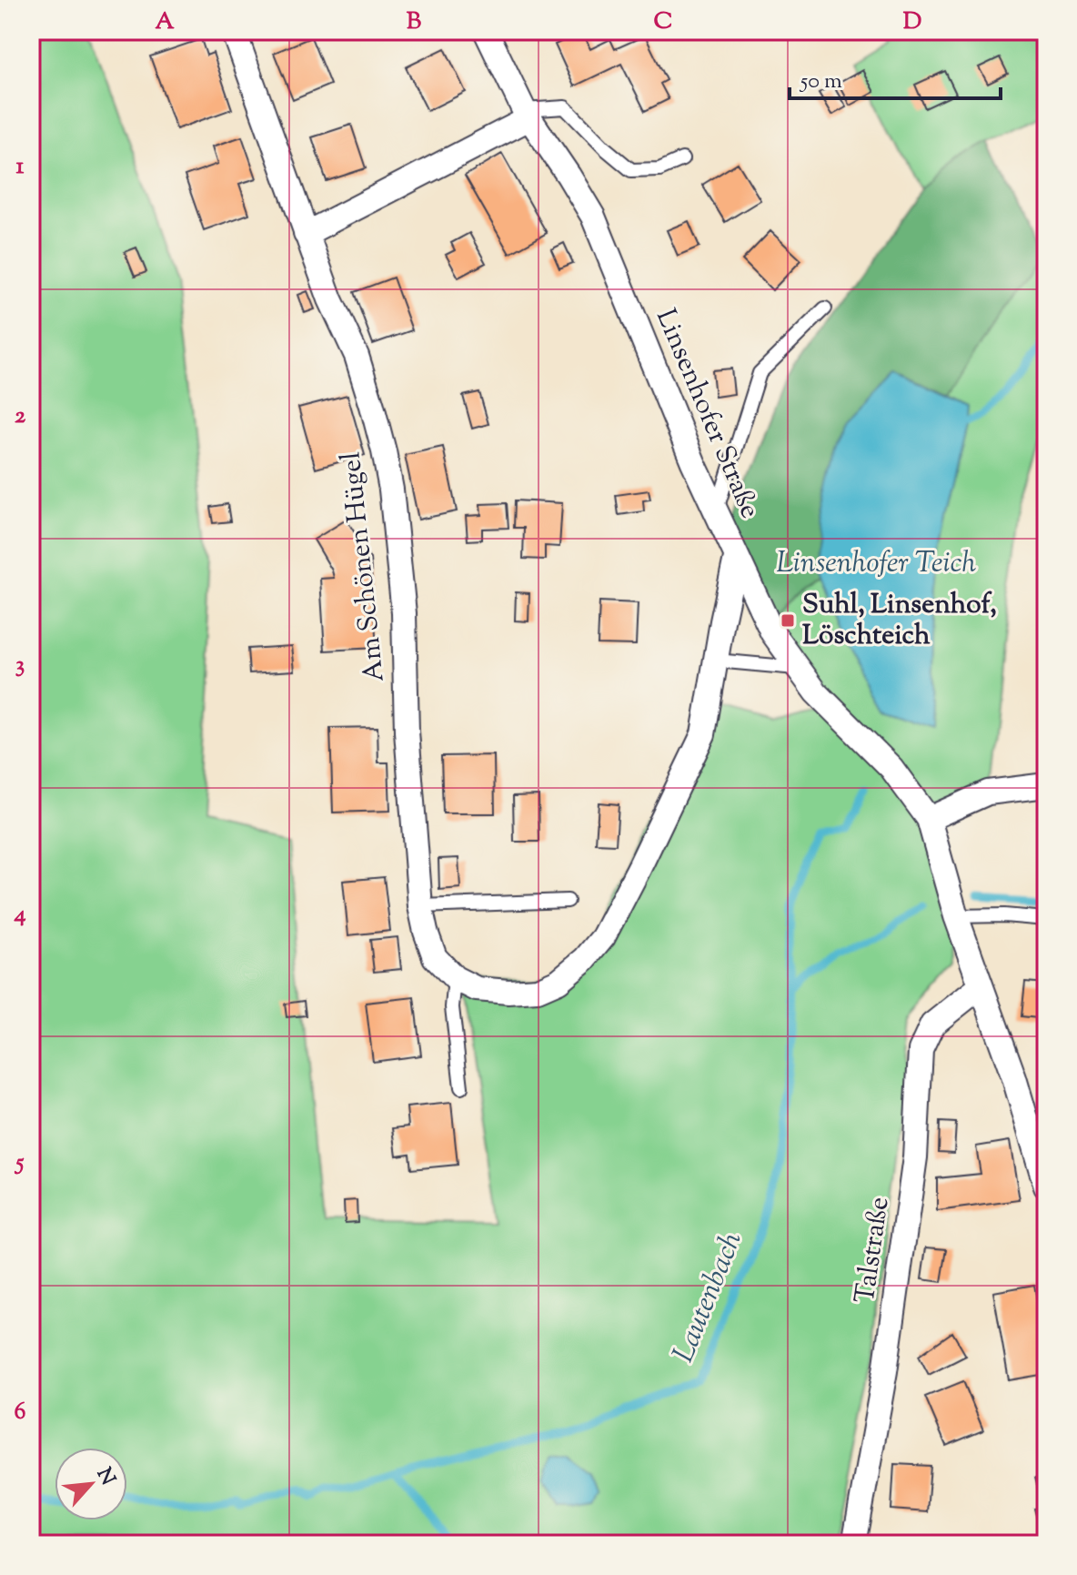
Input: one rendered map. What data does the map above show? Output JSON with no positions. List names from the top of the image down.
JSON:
{
  "streets": {
    "street": ["Linsenhofer Straße", "Am Schönen Hügel", "Talstraße"]
  },
  "crossings": [
    ["Linsenhofer Straße", "Talstraße"]
  ],
  "water": ["Linsenhofer Teich", "Lautenbach"],
  "places": {
    "transit": ["Suhl, Linsenhof, Löschteich"]
  },
  "scale_bar": "50 m",
  "north": "top right",
  "grid": {
    "columns": [
      "A",
      "B",
      "C",
      "D"
    ],
    "rows": [
      "1",
      "2",
      "3",
      "4",
      "5",
      "6"
    ]
  }
}
